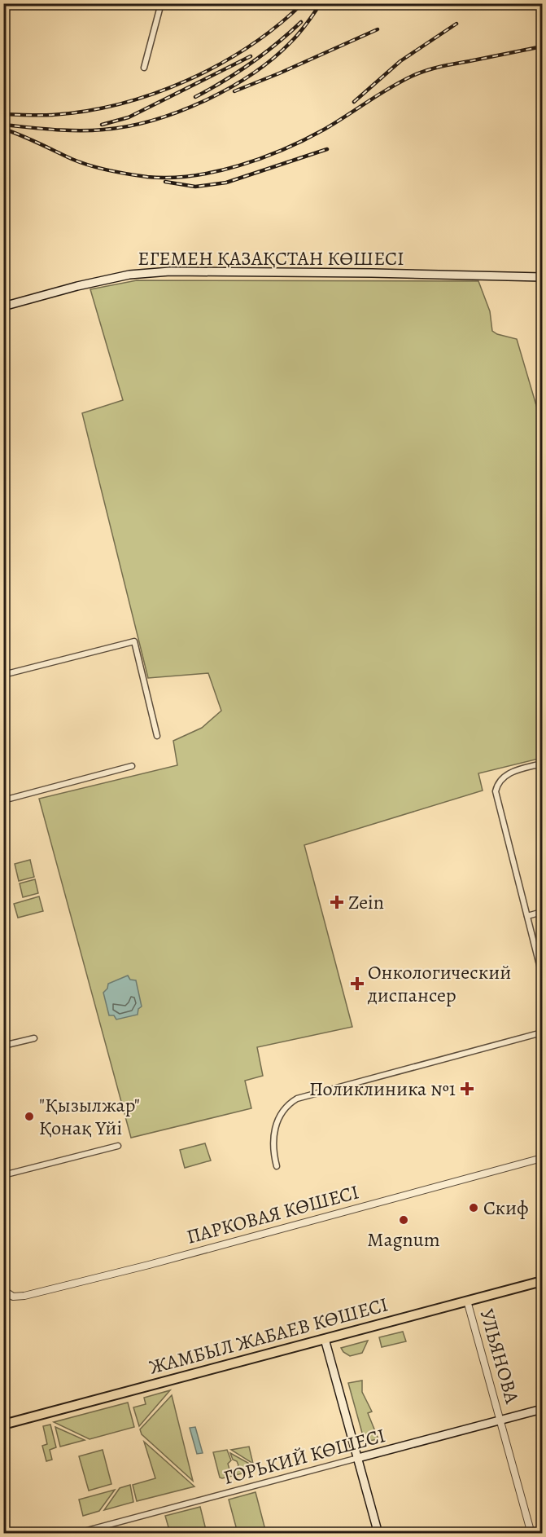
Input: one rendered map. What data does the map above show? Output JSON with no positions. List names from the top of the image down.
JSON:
{
  "streets": {
    "main road": ["ЕГЕМЕН ҚАЗАҚСТАН КӨШЕСІ", "ЖАМБЫЛ ЖАБАЕВ КӨШЕСІ", "ГОРЬКИЙ КӨШЕСІ"],
    "street": ["ПАРКОВАЯ КӨШЕСІ", "УЛЬЯНОВА"]
  },
  "crossings": [
    ["ЖАМБЫЛ ЖАБАЕВ КӨШЕСІ", "УЛЬЯНОВА"],
    ["УЛЬЯНОВА", "ГОРЬКИЙ КӨШЕСІ"]
  ],
  "places": {
    "health": ["Zein", "Онкологический диспансер", "Поликлиника №1"],
    "other": ["\"Қызылжар\" Қонақ Үйі", "Скиф", "Magnum"]
  }
}
